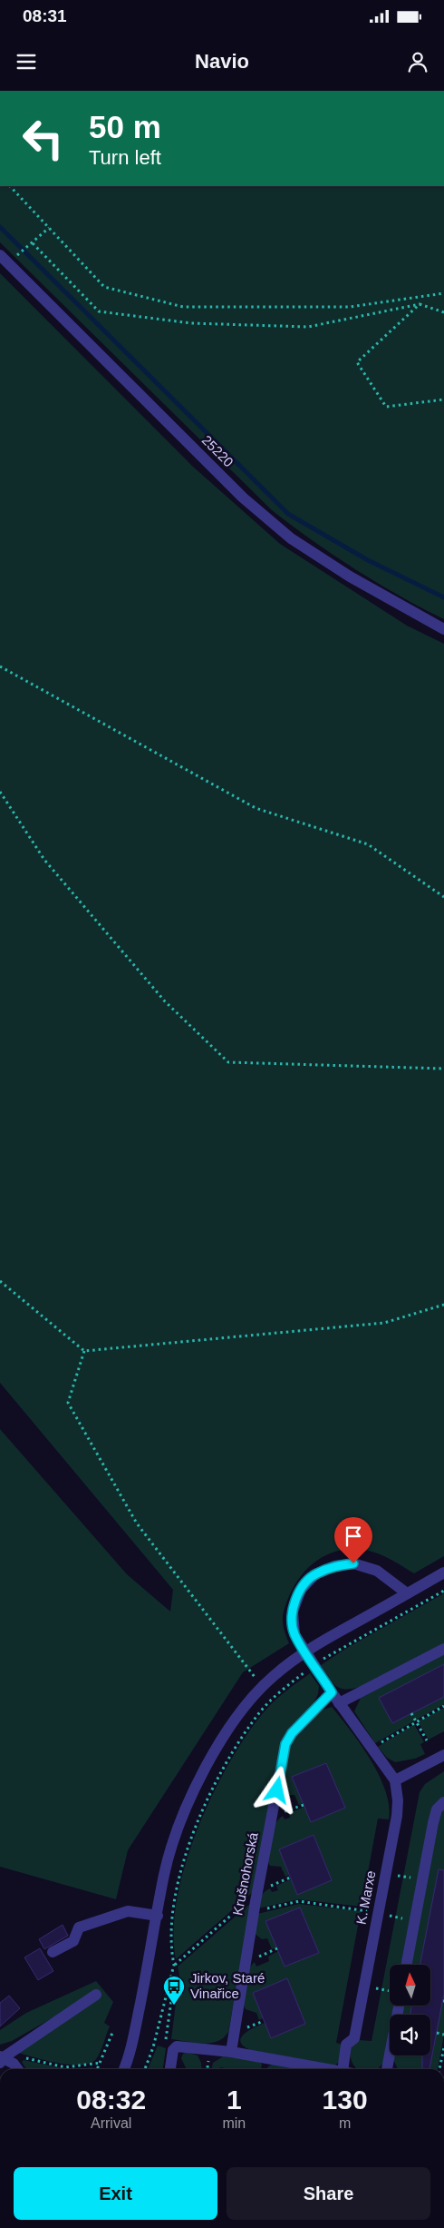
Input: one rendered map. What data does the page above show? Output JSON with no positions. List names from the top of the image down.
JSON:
{
  "streets": {
    "street": ["25220", "Krušnohorská", "K. Marxe"]
  },
  "places": {
    "bus stop": ["Jirkov, Staré Vinařice"]
  },
  "north": "top",
  "page": {
    "status": "08:31",
    "header": "Navio",
    "turn": ["50 m", "Turn left"],
    "eta": [
      "08:32",
      "Arrival",
      "1",
      "min",
      "130",
      "m"
    ],
    "buttons": ["Exit", "Share"]
  }
}
